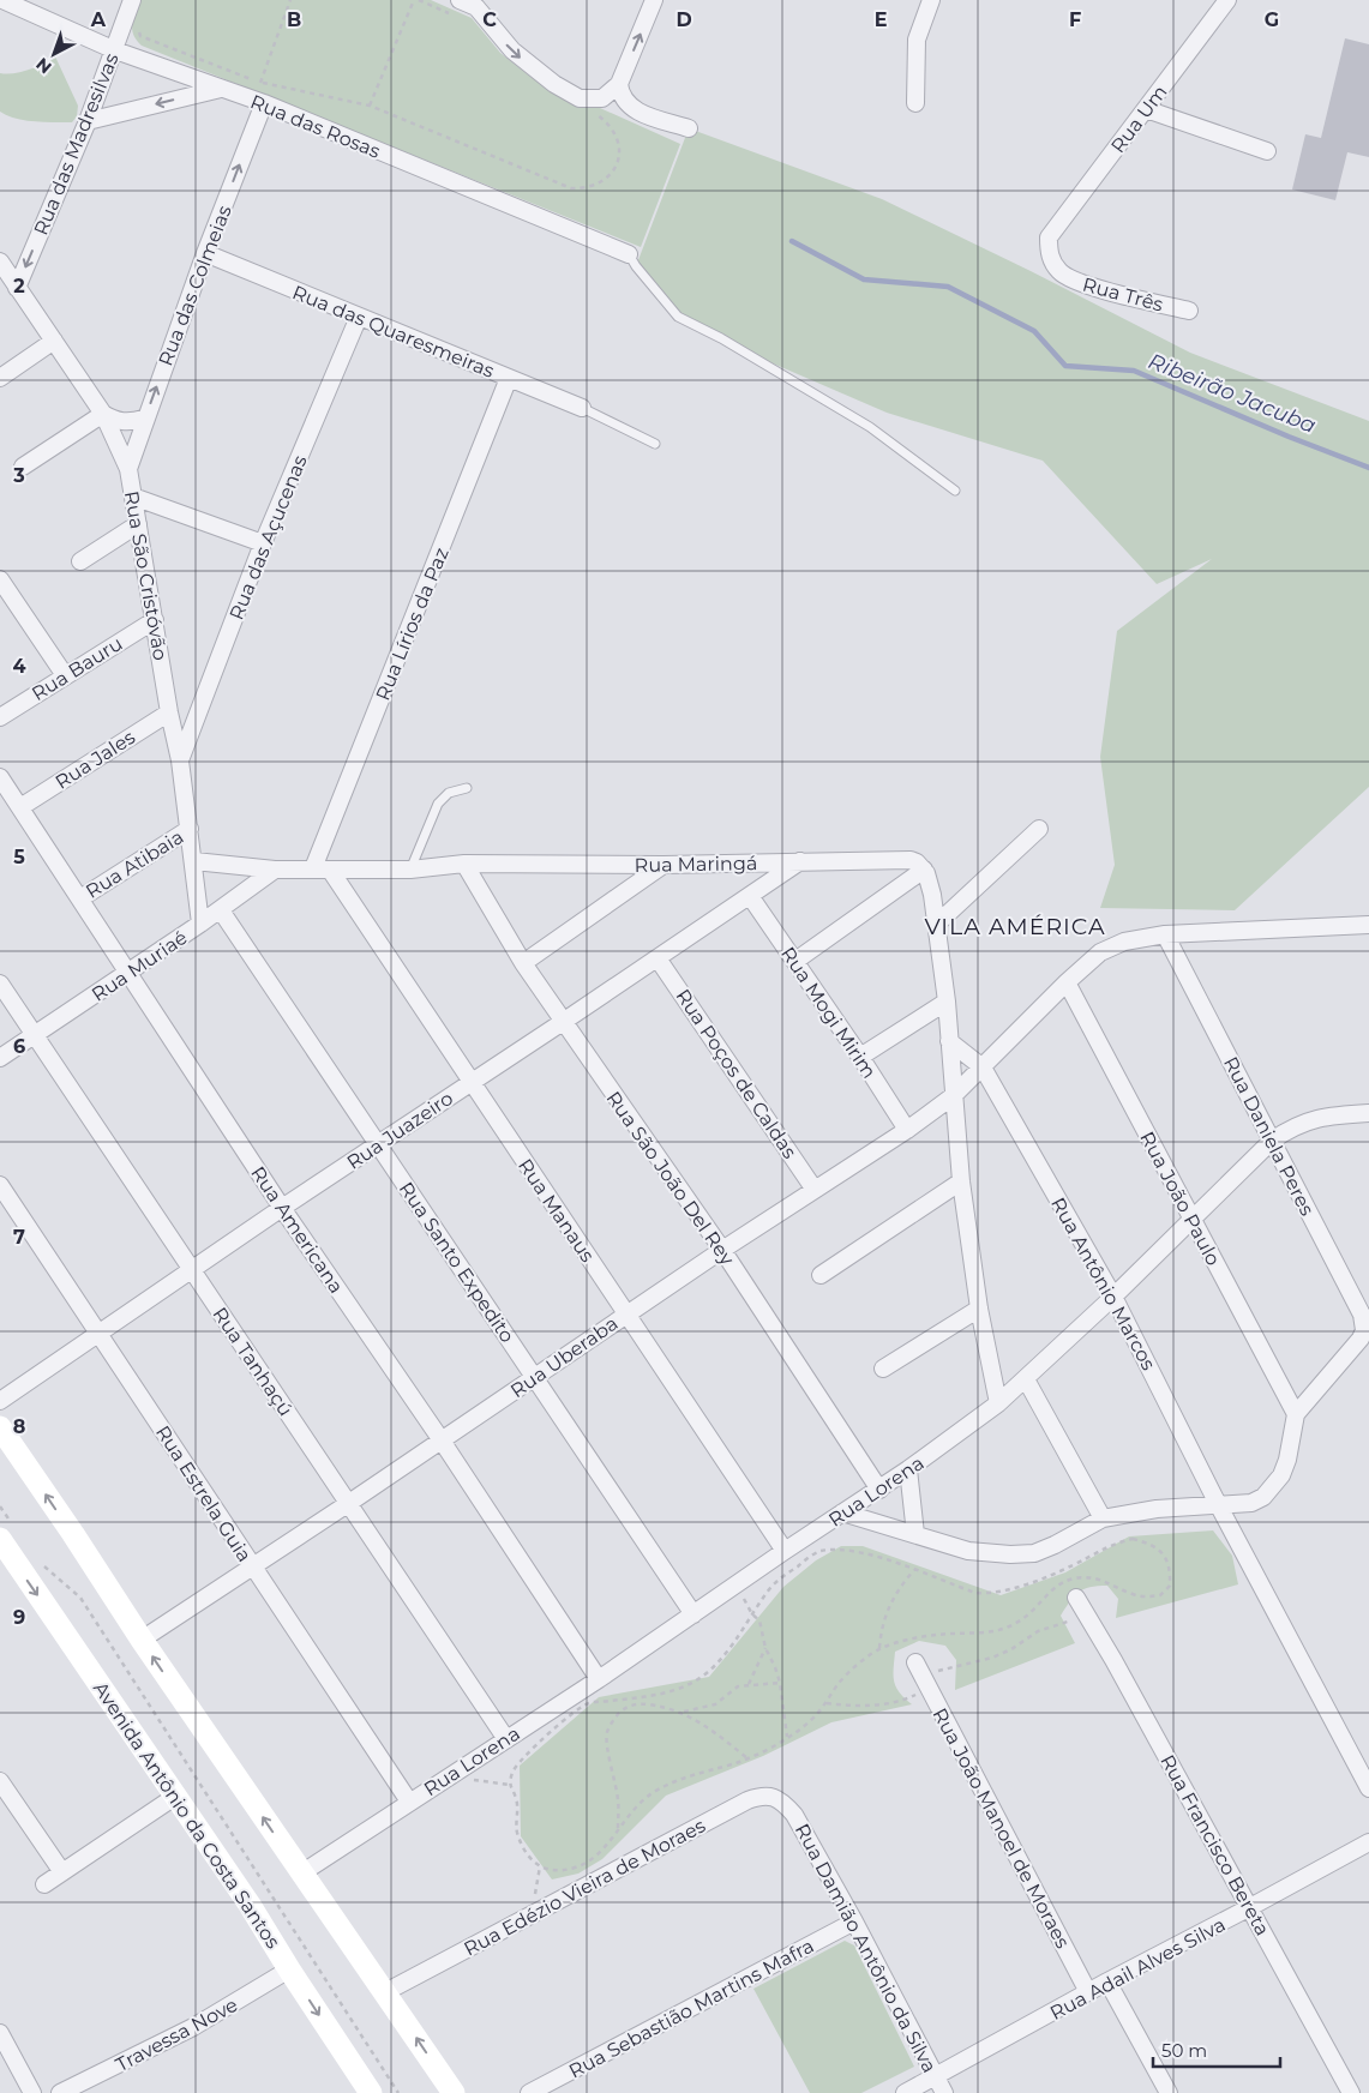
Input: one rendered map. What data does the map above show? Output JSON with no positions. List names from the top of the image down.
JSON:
{
  "streets": {
    "street": [
      "Rua Um",
      "Rua das Rosas",
      "Rua das Madresilvas",
      "Rua das Colmeias",
      "Rua Três",
      "Rua das Quaresmeiras",
      "Rua das Açucenas",
      "Rua São Cristóvão",
      "Rua Lírios da Paz",
      "Rua Bauru",
      "Rua Jales",
      "Rua Atibaia",
      "Rua Maringá",
      "Rua Muriaé",
      "Rua Mogi Mirim",
      "Rua Poços de Caldas",
      "Rua Juazeiro",
      "Rua Daniela Peres",
      "Rua São João Del Rey",
      "Rua João Paulo",
      "Rua Manaus",
      "Rua Americana",
      "Rua Santo Expedito",
      "Rua Antônio Marcos",
      "Rua Uberaba",
      "Rua Tanhaçú",
      "Rua Lorena",
      "Rua Estrela Guia",
      "Avenida Antônio da Costa Santos",
      "Rua João Manoel de Moraes",
      "Rua Francisco Bereta",
      "Rua Edézio Vieira de Moraes",
      "Rua Damião Antônio da Silva",
      "Rua Adail Alves Silva",
      "Rua Sebastião Martins Mafra",
      "Travessa Nove"
    ]
  },
  "crossings": [
    ["Rua Um", "Rua Três"],
    ["Rua das Rosas", "Rua das Madresilvas"],
    ["Rua das Rosas", "Rua das Colmeias"],
    ["Rua das Madresilvas", "Rua São Cristóvão"],
    ["Rua das Colmeias", "Rua das Quaresmeiras"],
    ["Rua das Colmeias", "Rua São Cristóvão"],
    ["Rua das Quaresmeiras", "Rua das Açucenas"],
    ["Rua das Quaresmeiras", "Rua Lírios da Paz"],
    ["Rua das Açucenas", "Rua São Cristóvão"],
    ["Rua São Cristóvão", "Rua Bauru"],
    ["Rua São Cristóvão", "Rua Jales"],
    ["Rua São Cristóvão", "Rua Atibaia"],
    ["Rua São Cristóvão", "Rua Muriaé"],
    ["Rua Lírios da Paz", "Rua Manaus"],
    ["Rua Jales", "Rua Americana"],
    ["Rua Atibaia", "Rua Americana"],
    ["Rua Maringá", "Rua Juazeiro"],
    ["Rua Maringá", "Rua São João Del Rey"],
    ["Rua Muriaé", "Rua Americana"],
    ["Rua Muriaé", "Rua Santo Expedito"],
    ["Rua Muriaé", "Rua Tanhaçú"],
    ["Rua Mogi Mirim", "Rua Juazeiro"],
    ["Rua Mogi Mirim", "Rua Uberaba"],
    ["Rua Poços de Caldas", "Rua Juazeiro"],
    ["Rua Poços de Caldas", "Rua Uberaba"],
    ["Rua Juazeiro", "Rua São João Del Rey"],
    ["Rua Juazeiro", "Rua Manaus"],
    ["Rua Juazeiro", "Rua Americana"],
    ["Rua Juazeiro", "Rua Santo Expedito"],
    ["Rua Juazeiro", "Rua Tanhaçú"],
    ["Rua Juazeiro", "Rua Estrela Guia"],
    ["Rua Daniela Peres", "Rua João Paulo"],
    ["Rua Daniela Peres", "Rua Uberaba"],
    ["Rua Daniela Peres", "Rua Lorena"],
    ["Rua São João Del Rey", "Rua Uberaba"],
    ["Rua São João Del Rey", "Rua Lorena"],
    ["Rua João Paulo", "Rua Uberaba"],
    ["Rua João Paulo", "Rua Lorena"],
    ["Rua Manaus", "Rua Uberaba"],
    ["Rua Manaus", "Rua Lorena"],
    ["Rua Americana", "Rua Uberaba"],
    ["Rua Americana", "Rua Lorena"],
    ["Rua Santo Expedito", "Rua Uberaba"],
    ["Rua Santo Expedito", "Rua Lorena"],
    ["Rua Antônio Marcos", "Rua Uberaba"],
    ["Rua Antônio Marcos", "Rua Lorena"],
    ["Rua Uberaba", "Rua Tanhaçú"],
    ["Rua Uberaba", "Rua Estrela Guia"],
    ["Rua Tanhaçú", "Rua Lorena"],
    ["Rua Lorena", "Rua Estrela Guia"],
    ["Avenida Antônio da Costa Santos", "Travessa Nove"],
    ["Rua João Manoel de Moraes", "Rua Adail Alves Silva"],
    ["Rua Francisco Bereta", "Rua Adail Alves Silva"],
    ["Rua Edézio Vieira de Moraes", "Rua Damião Antônio da Silva"],
    ["Rua Damião Antônio da Silva", "Rua Adail Alves Silva"],
    ["Rua Damião Antônio da Silva", "Rua Sebastião Martins Mafra"]
  ],
  "one_way": ["Rua das Madresilvas", "Rua das Colmeias"],
  "districts": ["VILA AMÉRICA"],
  "water": ["Ribeirão Jacuba"],
  "scale_bar": "50 m",
  "north": "bottom left",
  "grid": {
    "columns": [
      "A",
      "B",
      "C",
      "D",
      "E",
      "F",
      "G"
    ],
    "rows": [
      "2",
      "3",
      "4",
      "5",
      "6",
      "7",
      "8",
      "9"
    ]
  }
}
